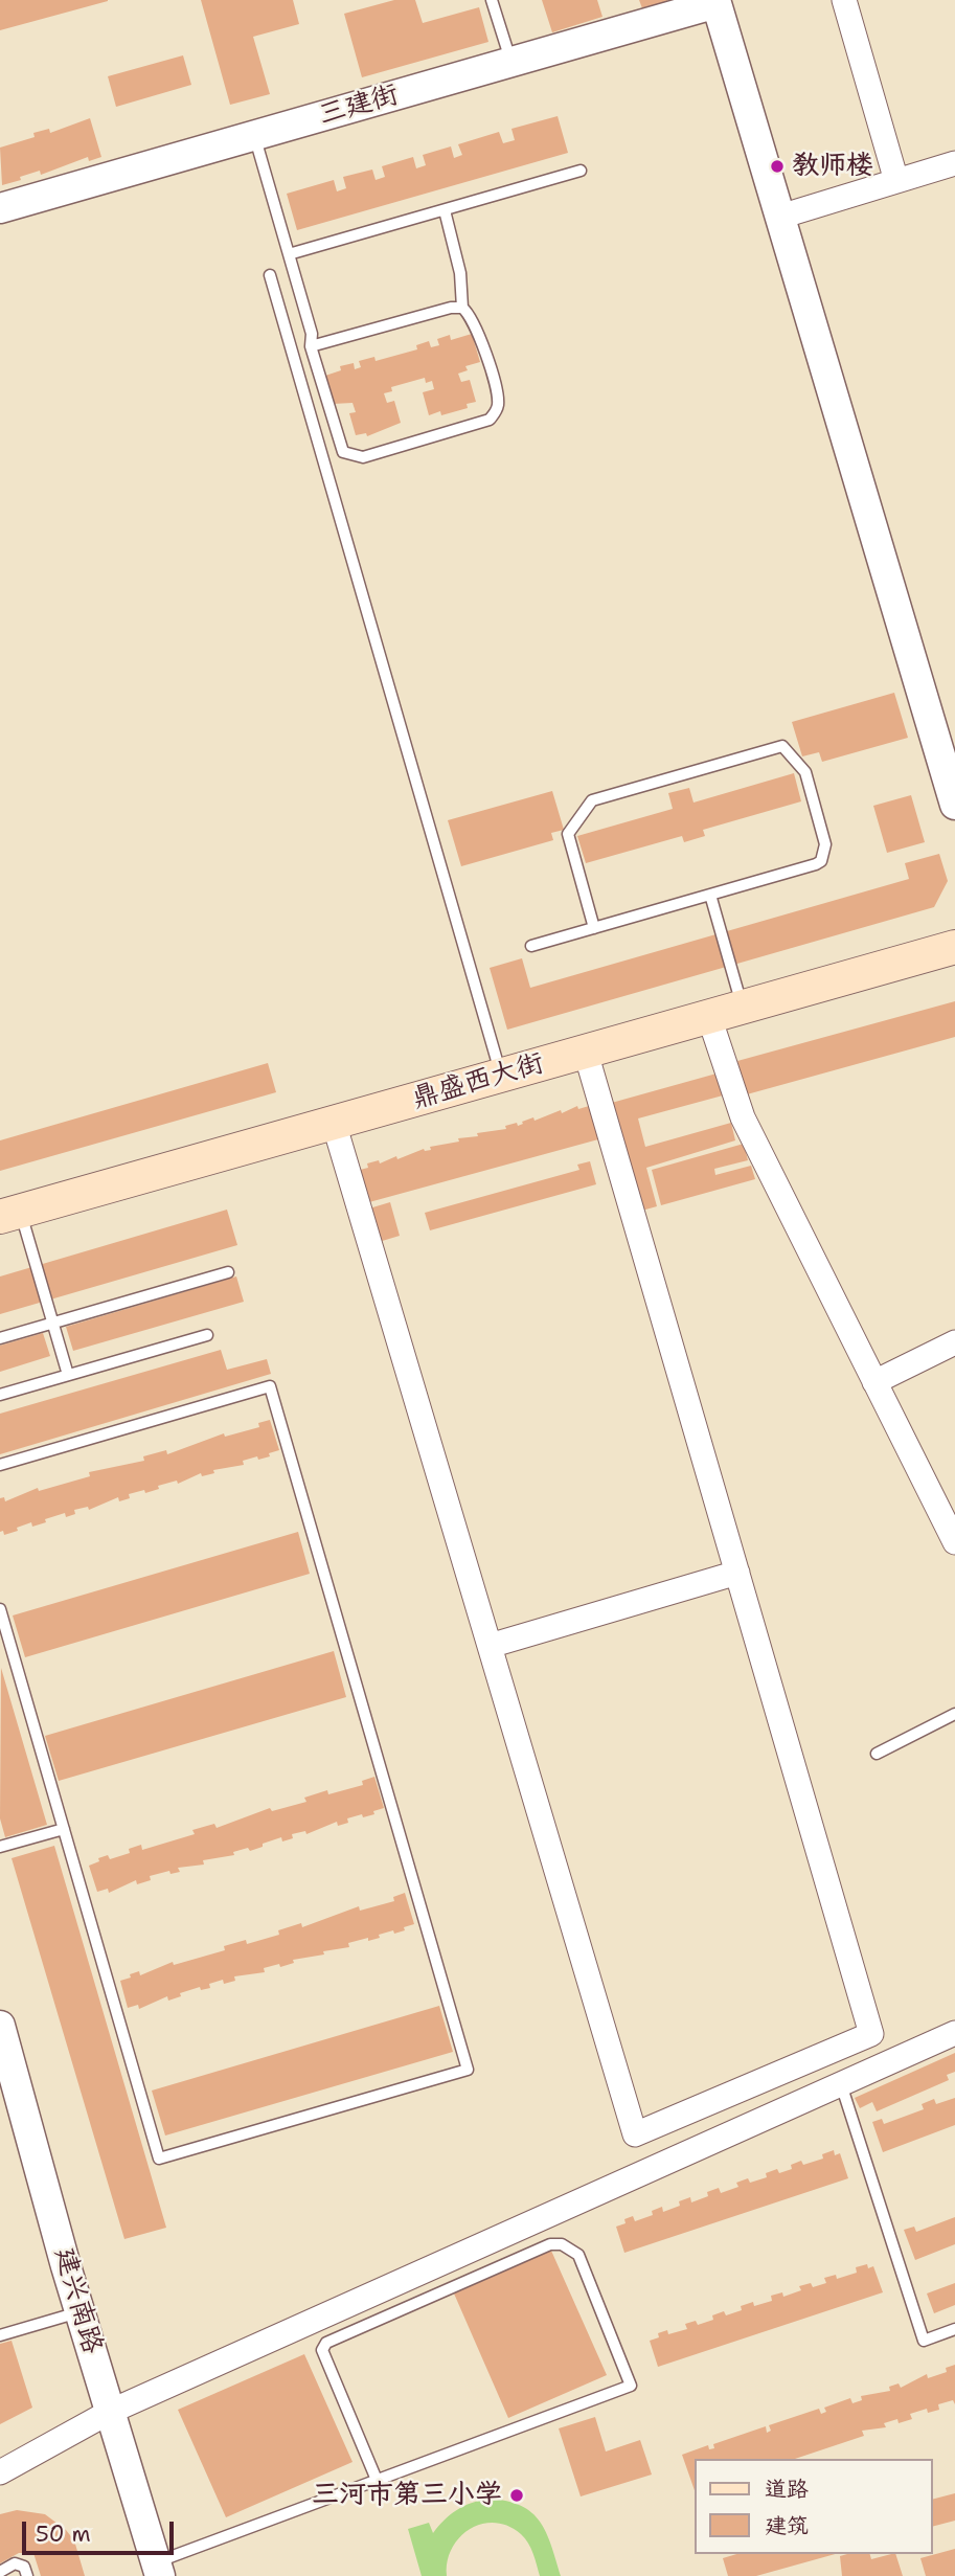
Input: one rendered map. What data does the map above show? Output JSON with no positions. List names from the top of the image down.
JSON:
{
  "streets": {
    "main road": ["鼎盛西大街"],
    "street": ["三建街", "建兴南路"]
  },
  "places": ["教师楼", "三河市第三小学"],
  "legend": ["道路", "建筑"],
  "scale_bar": "50 m"
}
